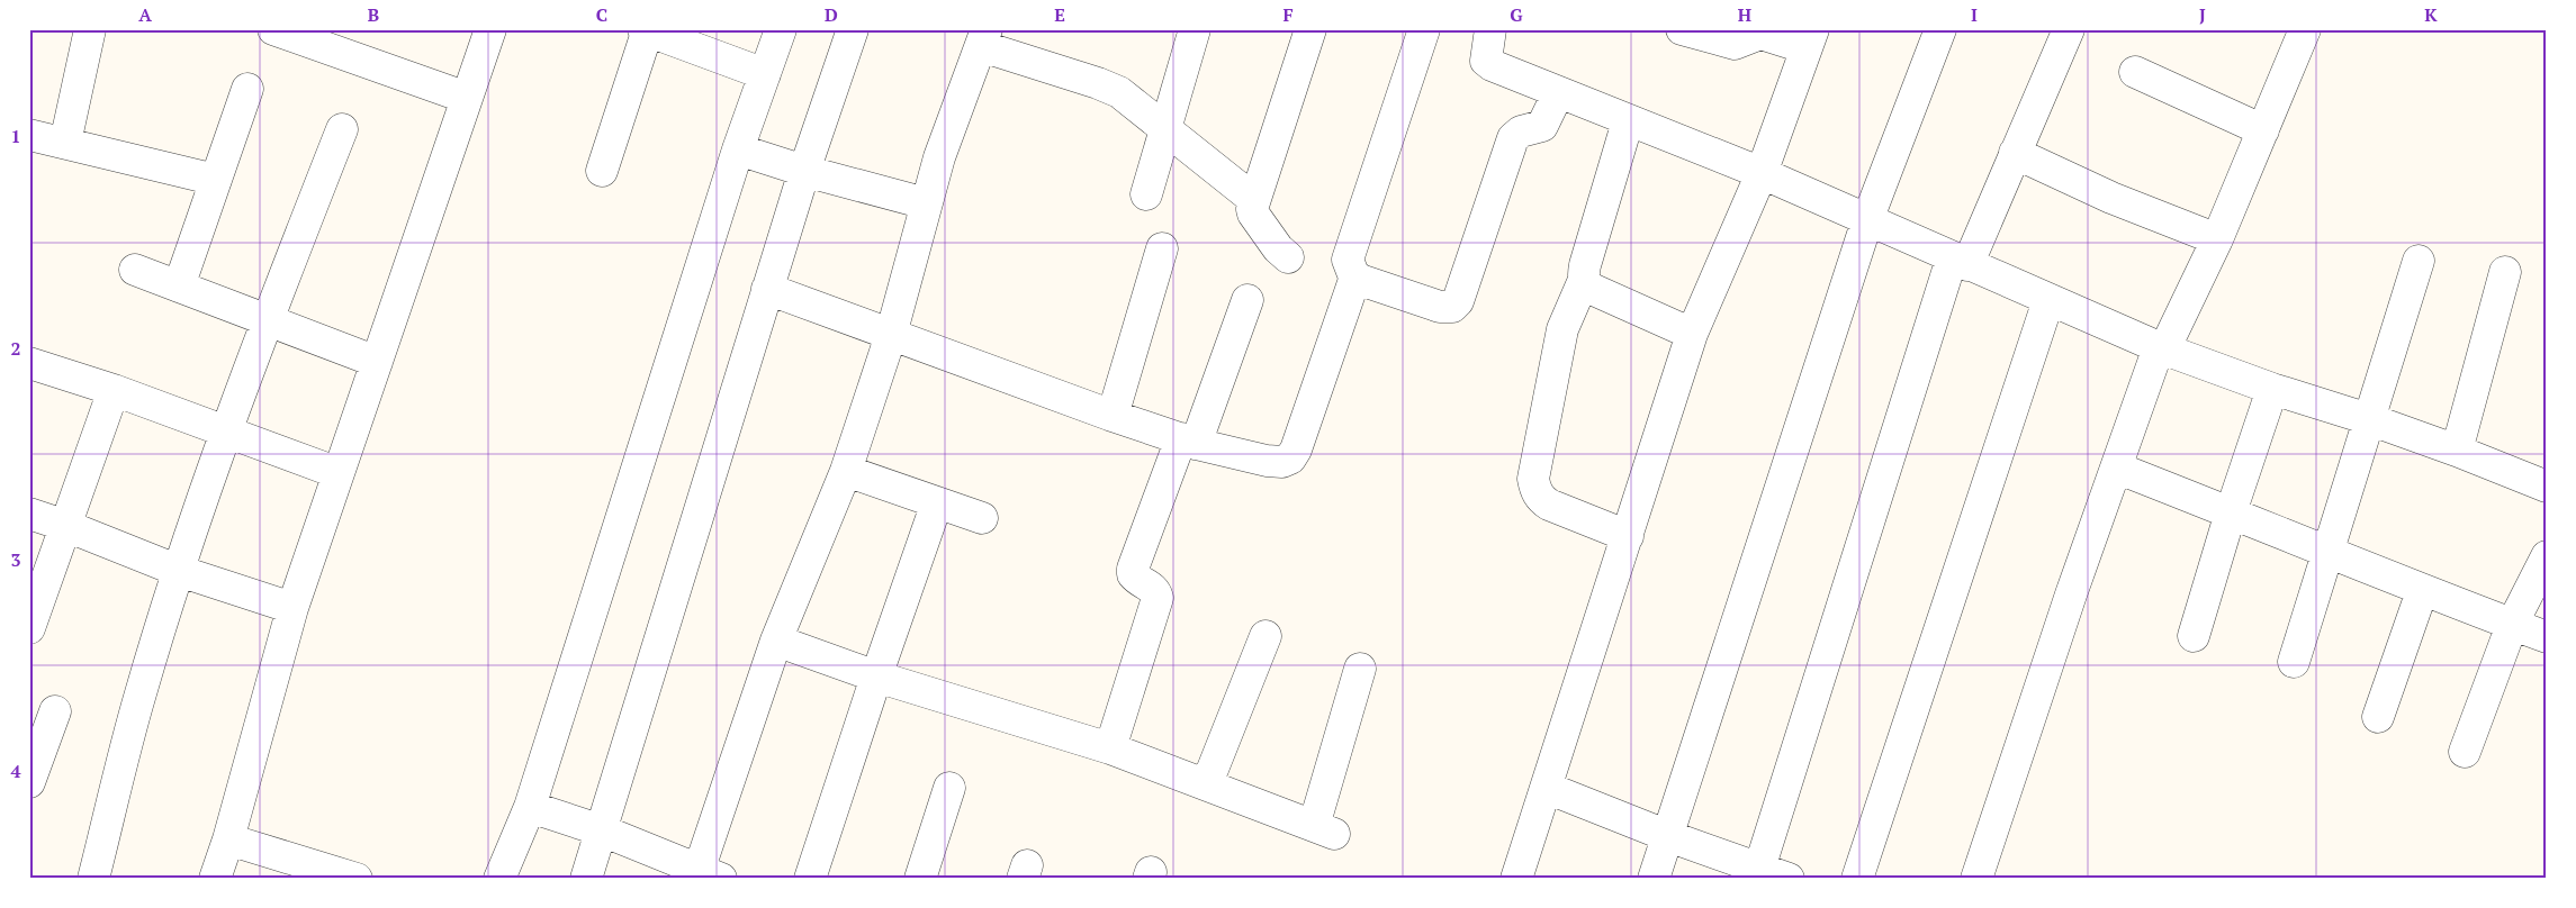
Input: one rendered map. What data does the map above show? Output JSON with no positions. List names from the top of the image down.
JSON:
{
  "grid": {
    "columns": [
      "A",
      "B",
      "C",
      "D",
      "E",
      "F",
      "G",
      "H",
      "I",
      "J",
      "K"
    ],
    "rows": [
      "1",
      "2",
      "3",
      "4"
    ]
  }
}
